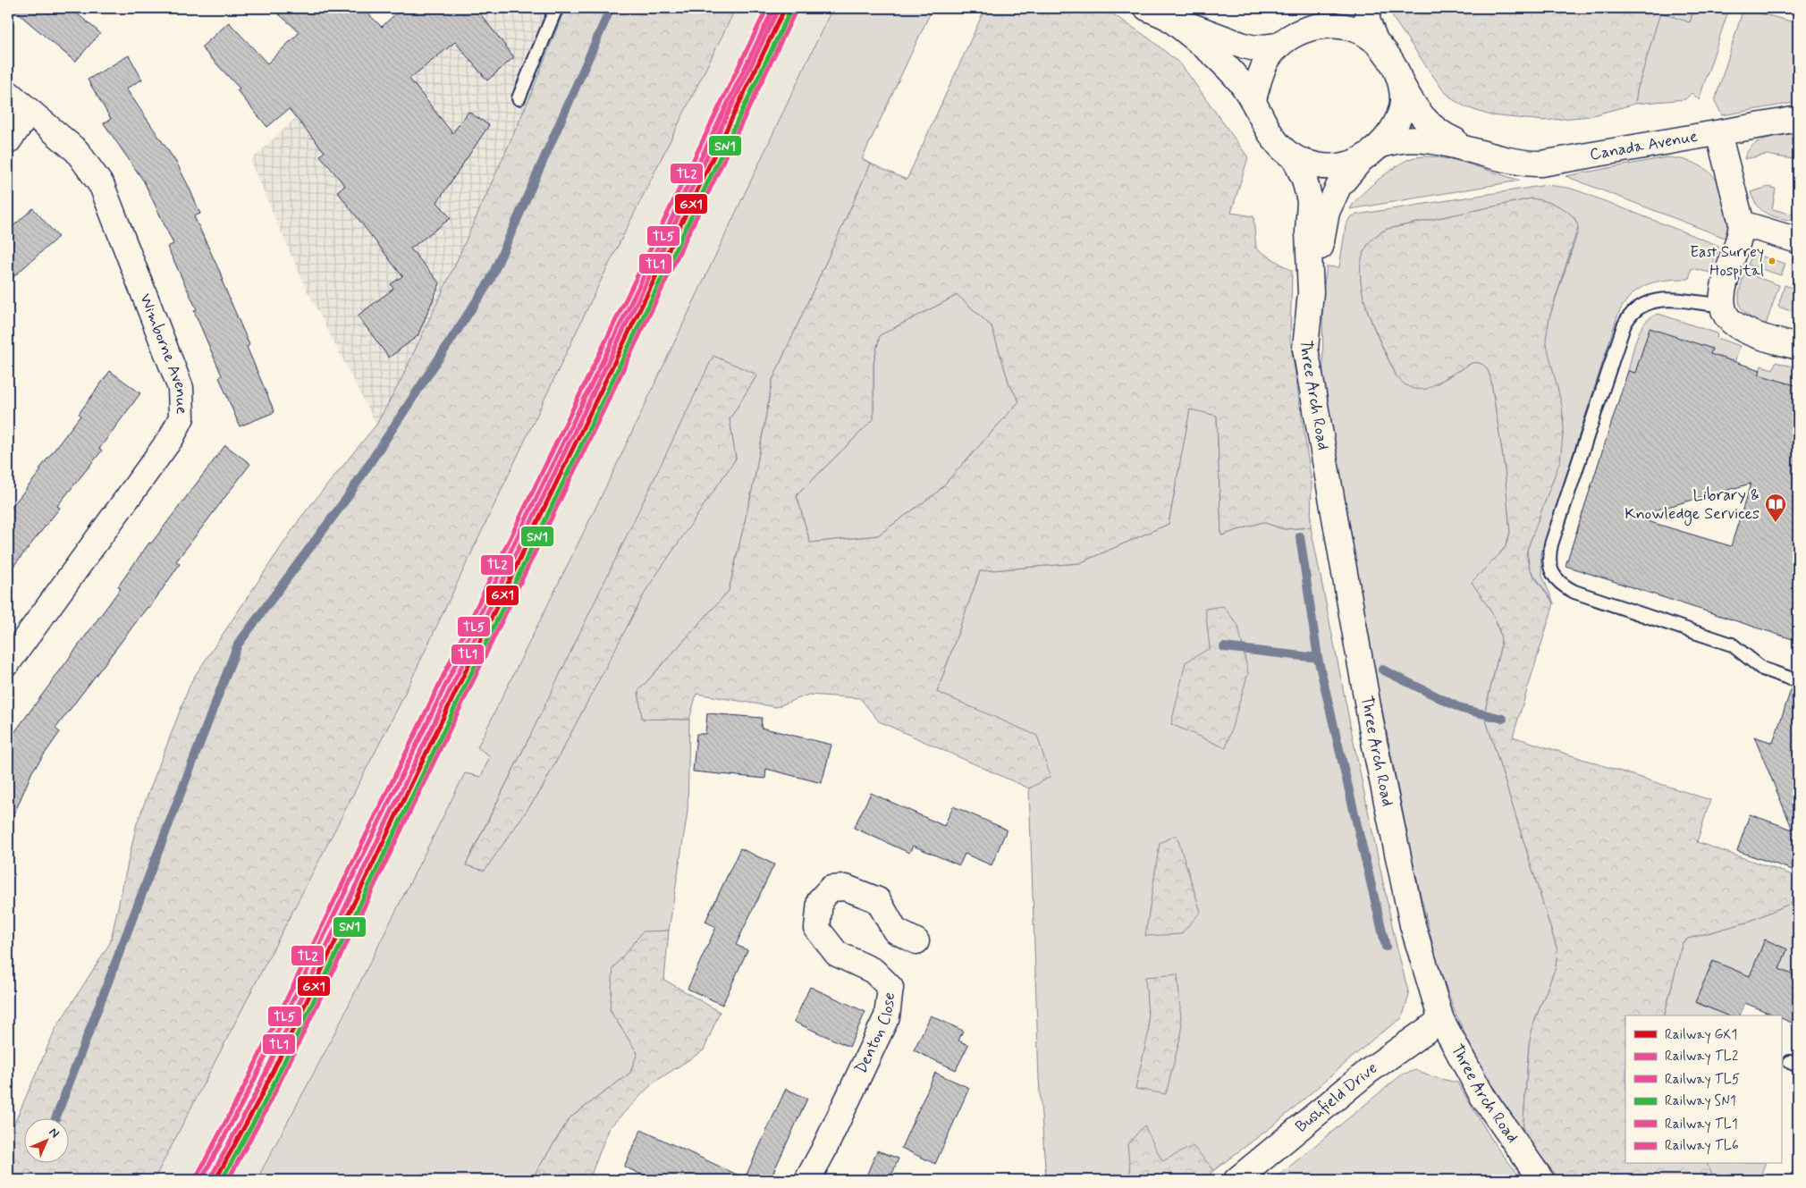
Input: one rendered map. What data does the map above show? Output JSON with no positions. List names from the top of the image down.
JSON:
{
  "streets": {
    "street": [
      "Canada Avenue",
      "Wimborne Avenue",
      "Three Arch Road",
      "Denton Close",
      "Bushfield Drive"
    ]
  },
  "crossings": [
    ["Canada Avenue", "Three Arch Road"],
    ["Three Arch Road", "Bushfield Drive"]
  ],
  "places": {
    "other": ["East Surrey Hospital"],
    "library": ["Library & Knowledge Services"]
  },
  "lines": [
    "rail line GX1",
    "rail line TL2",
    "rail line TL1",
    "rail line TL5",
    "rail line SN1",
    "rail line TL6"
  ],
  "legend": [
    "Railway GX1",
    "Railway TL2",
    "Railway TL5",
    "Railway SN1",
    "Railway TL1",
    "Railway TL6"
  ],
  "north": "top right"
}
